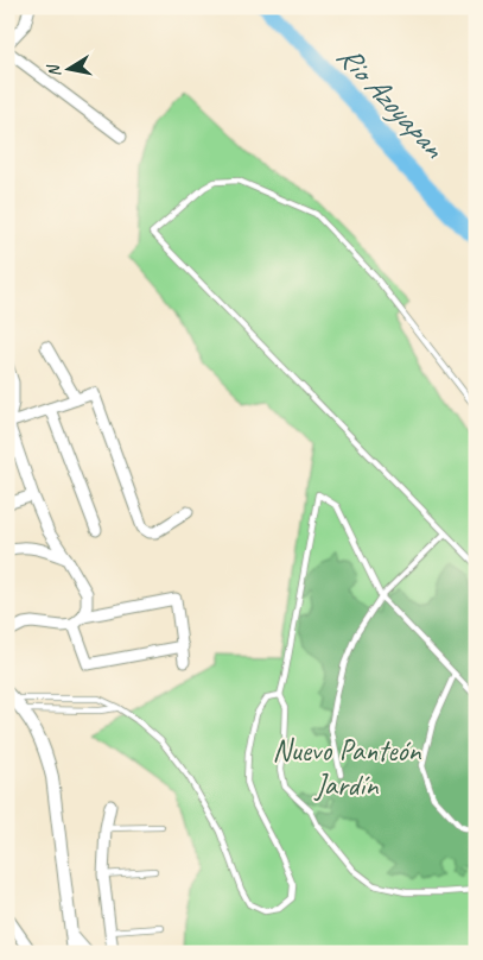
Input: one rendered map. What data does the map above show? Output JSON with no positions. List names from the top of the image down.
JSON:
{
  "water": ["Rio Azoyapan"],
  "parks": ["Nuevo Panteón Jardín"],
  "north": "left"
}
